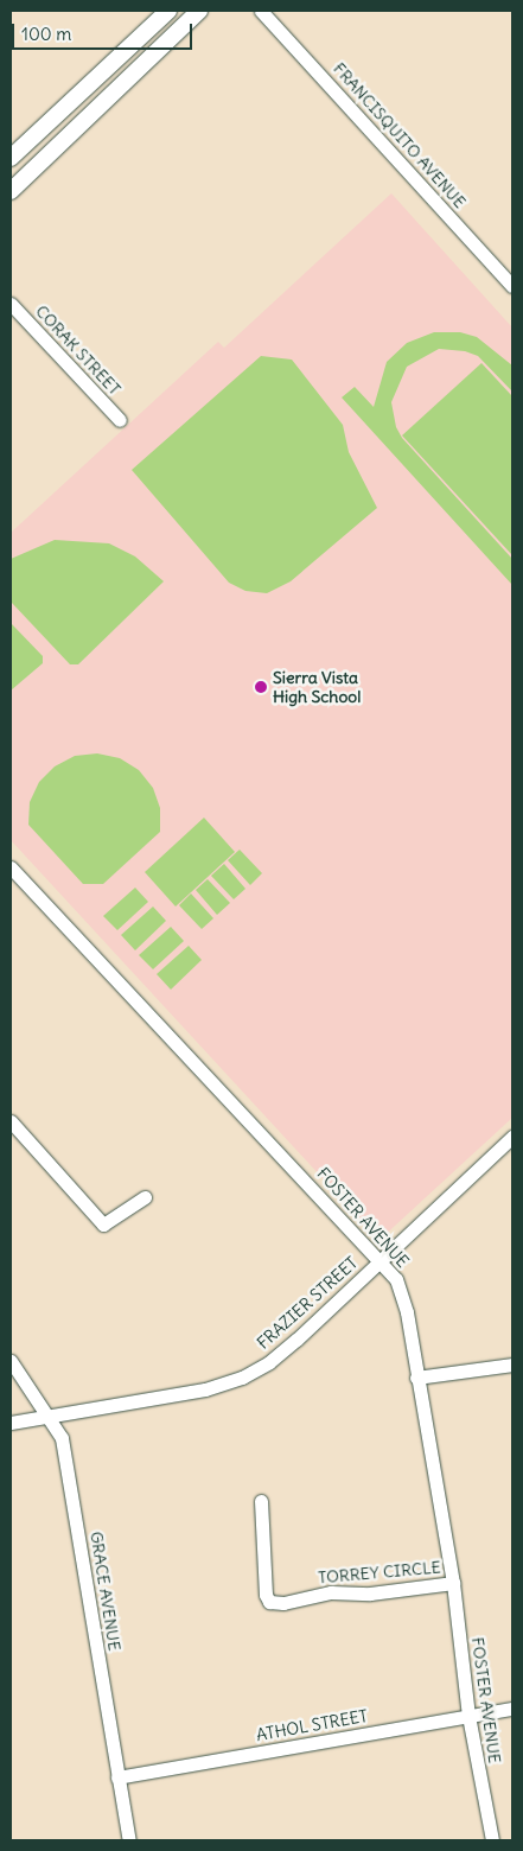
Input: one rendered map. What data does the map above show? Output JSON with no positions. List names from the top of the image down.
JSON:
{
  "streets": {
    "street": [
      "FRANCISQUITO AVENUE",
      "CORAK STREET",
      "FOSTER AVENUE",
      "FRAZIER STREET",
      "TORREY CIRCLE",
      "GRACE AVENUE",
      "ATHOL STREET"
    ]
  },
  "crossings": [
    ["FOSTER AVENUE", "FRAZIER STREET"],
    ["FOSTER AVENUE", "TORREY CIRCLE"],
    ["FOSTER AVENUE", "ATHOL STREET"],
    ["FRAZIER STREET", "GRACE AVENUE"],
    ["GRACE AVENUE", "ATHOL STREET"]
  ],
  "places": ["Sierra Vista High School"],
  "scale_bar": "100 m"
}
